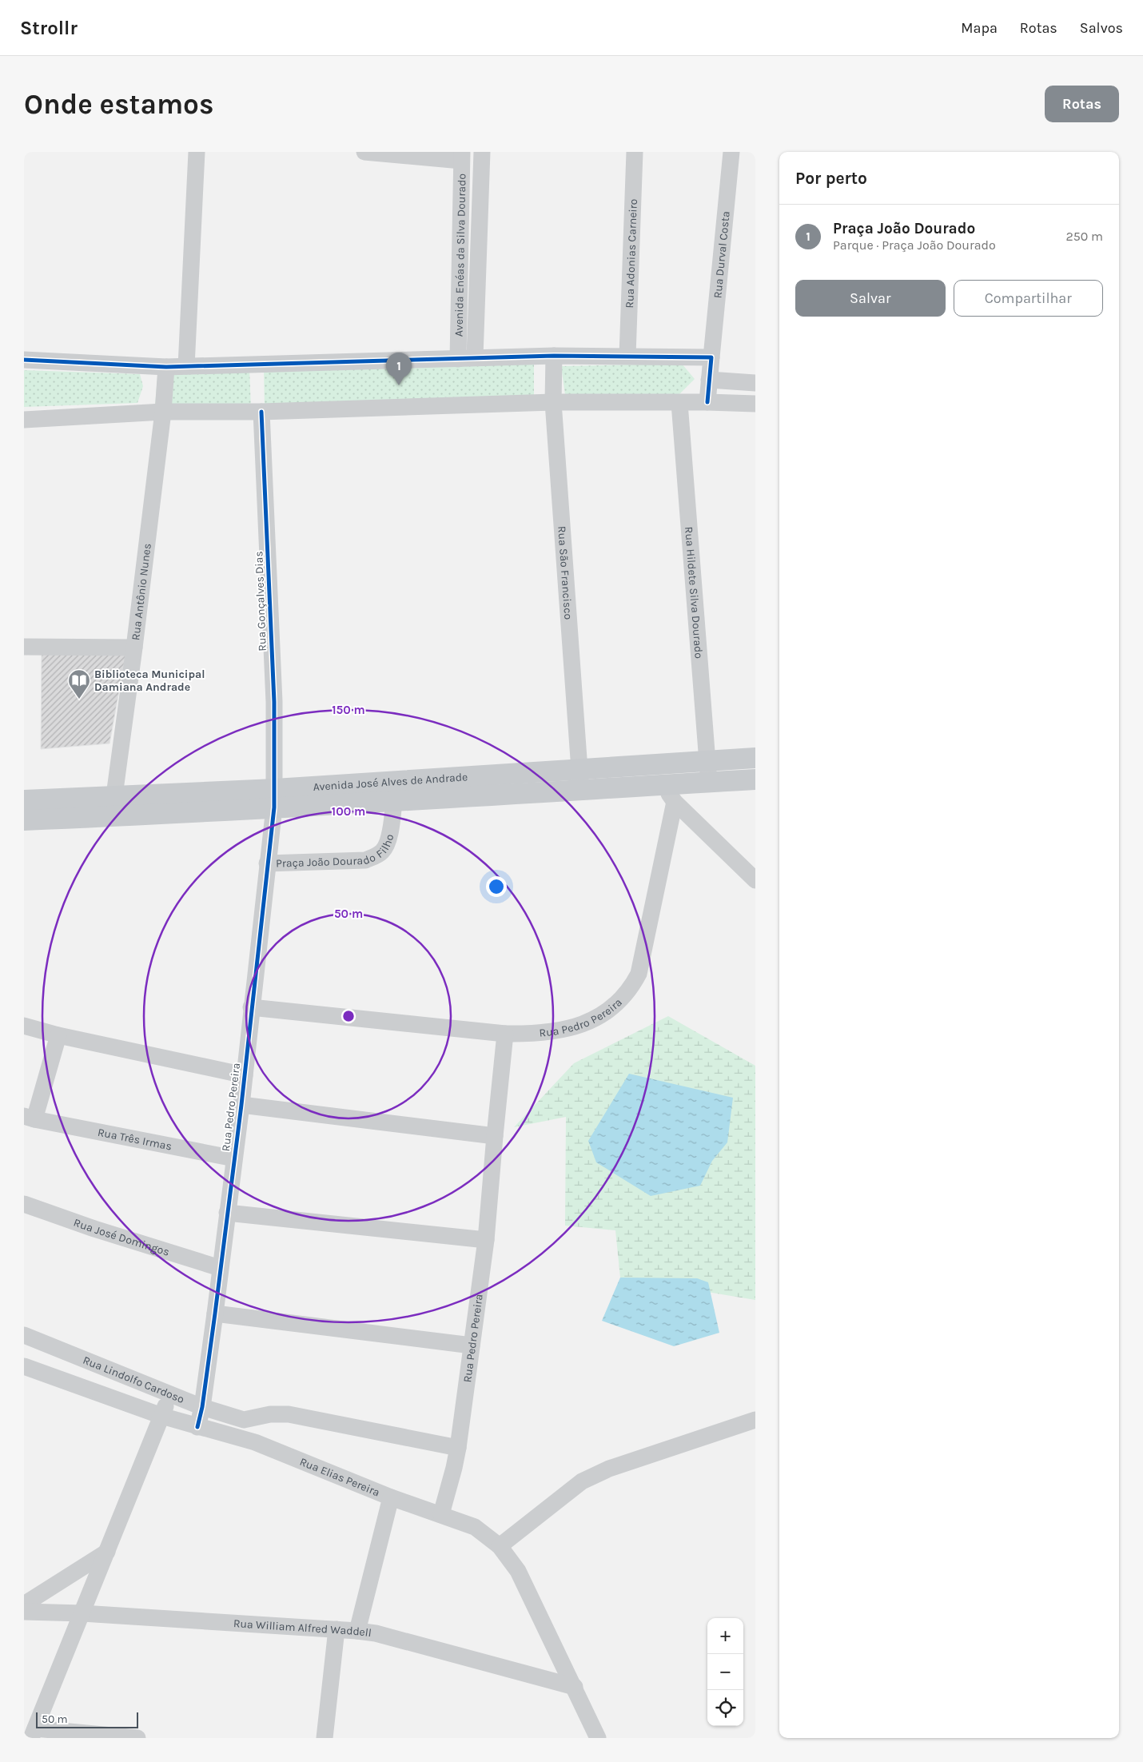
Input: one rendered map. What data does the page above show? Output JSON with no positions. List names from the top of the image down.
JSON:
{
  "streets": {
    "main road": ["Avenida José Alves de Andrade"],
    "street": [
      "Rua Adonias Carneiro",
      "Rua Durval Costa",
      "Avenida Enéas da Silva Dourado",
      "Rua São Francisco",
      "Rua Antônio Nunes",
      "Rua Hildete Silva Dourado",
      "Rua Gonçalves Dias",
      "Praça João Dourado Filho",
      "Rua Pedro Pereira",
      "Rua Três Irmas",
      "Rua José Domingos",
      "Rua Lindolfo Cardoso",
      "Rua Elias Pereira",
      "Rua William Alfred Waddell"
    ]
  },
  "crossings": [
    ["Rua São Francisco", "Avenida José Alves de Andrade"],
    ["Rua Antônio Nunes", "Avenida José Alves de Andrade"],
    ["Rua Hildete Silva Dourado", "Avenida José Alves de Andrade"],
    ["Rua Gonçalves Dias", "Avenida José Alves de Andrade"],
    ["Rua Gonçalves Dias", "Rua Pedro Pereira"],
    ["Avenida José Alves de Andrade", "Praça João Dourado Filho"],
    ["Avenida José Alves de Andrade", "Rua Pedro Pereira"],
    ["Praça João Dourado Filho", "Rua Pedro Pereira"],
    ["Rua Pedro Pereira", "Rua Três Irmas"],
    ["Rua Pedro Pereira", "Rua José Domingos"],
    ["Rua Pedro Pereira", "Rua Lindolfo Cardoso"],
    ["Rua Pedro Pereira", "Rua Elias Pereira"],
    ["Rua Lindolfo Cardoso", "Rua Elias Pereira"],
    ["Rua Elias Pereira", "Rua William Alfred Waddell"]
  ],
  "places": {
    "library": ["Biblioteca Municipal Damiana Andrade"]
  },
  "scale_bar": "50 m",
  "page": {
    "header": "Strollr",
    "nav": ["Mapa", "Rotas", "Salvos"],
    "buttons": [
      "Rotas",
      ["Salvar", "Compartilhar"]
    ],
    "title": "Onde estamos",
    "heading": "Por perto",
    "list": [
      {
        "mark": "1",
        "name": "Praça João Dourado",
        "note": "Parque · Praça João Dourado",
        "value": "250 m"
      }
    ],
    "pins": "1",
    "map_buttons": ["+", "−"],
    "scale": "50 m"
  },
  "rings": ["150 m", "100 m", "50 m"]
}
